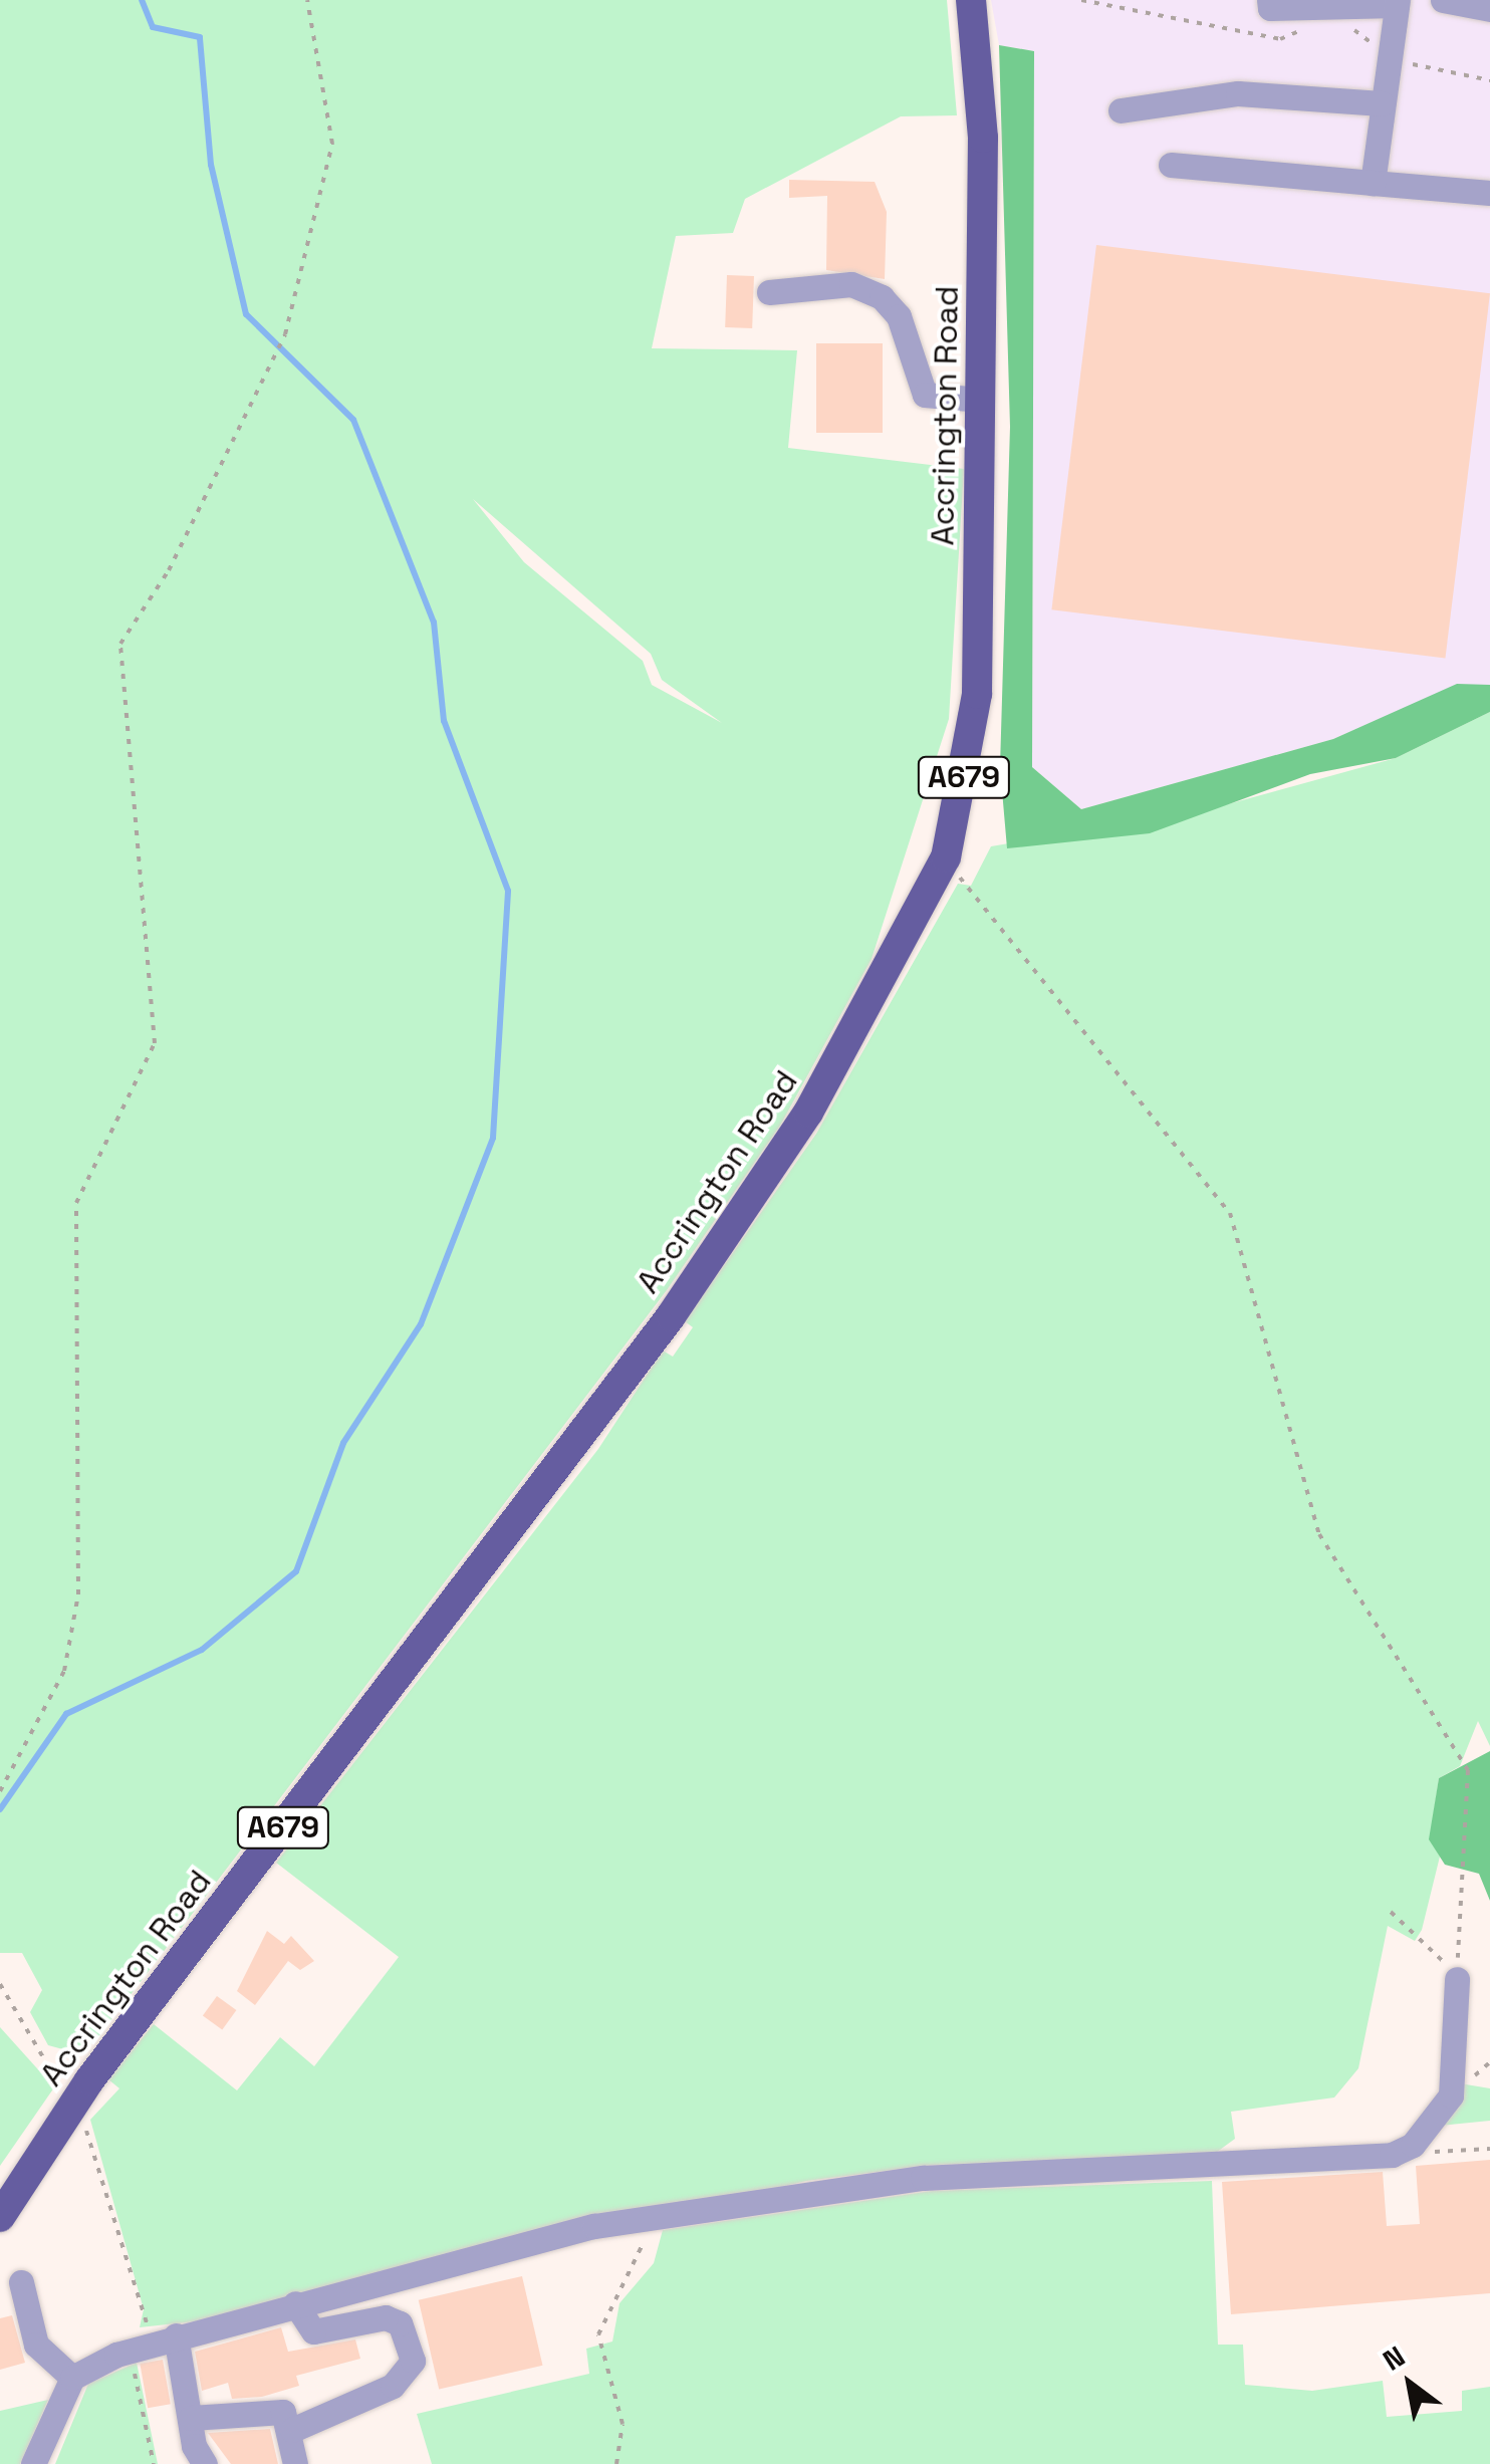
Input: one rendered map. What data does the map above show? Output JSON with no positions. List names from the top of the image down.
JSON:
{
  "streets": {
    "main road": ["Accrington Road", "A679"]
  },
  "north": "top left"
}
